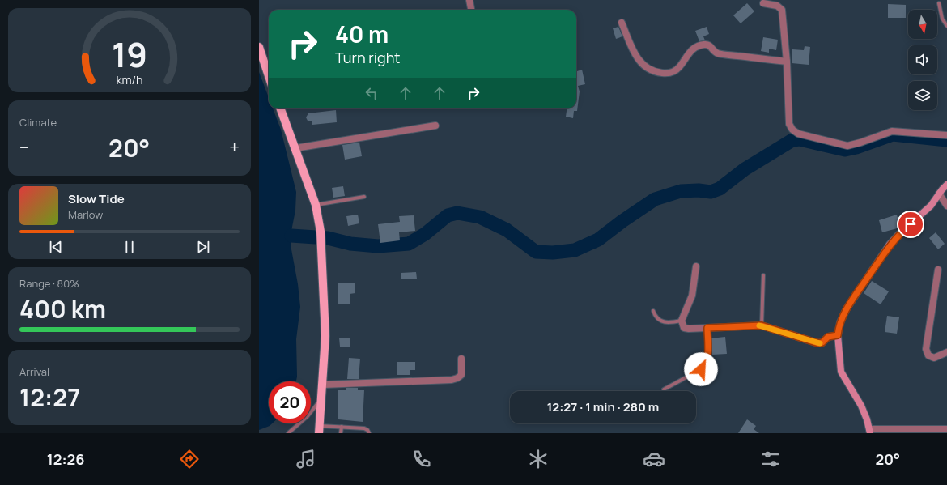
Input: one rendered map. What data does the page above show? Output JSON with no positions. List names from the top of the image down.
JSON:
{
  "north": "bottom",
  "page": {
    "turn": ["40 m", "Turn right"],
    "tile": [
      "Climate",
      ["Range · 80%", "400 km"],
      ["Arrival", "12:27"]
    ],
    "heat": ["−", "20°", "+"],
    "song": ["Slow Tide", "Marlow"],
    "limit": "20",
    "trip": "12:27 · 1 min · 280 m",
    "tabs": ["12:26", "20°"],
    "gauge": ["19", "km/h"]
  }
}
